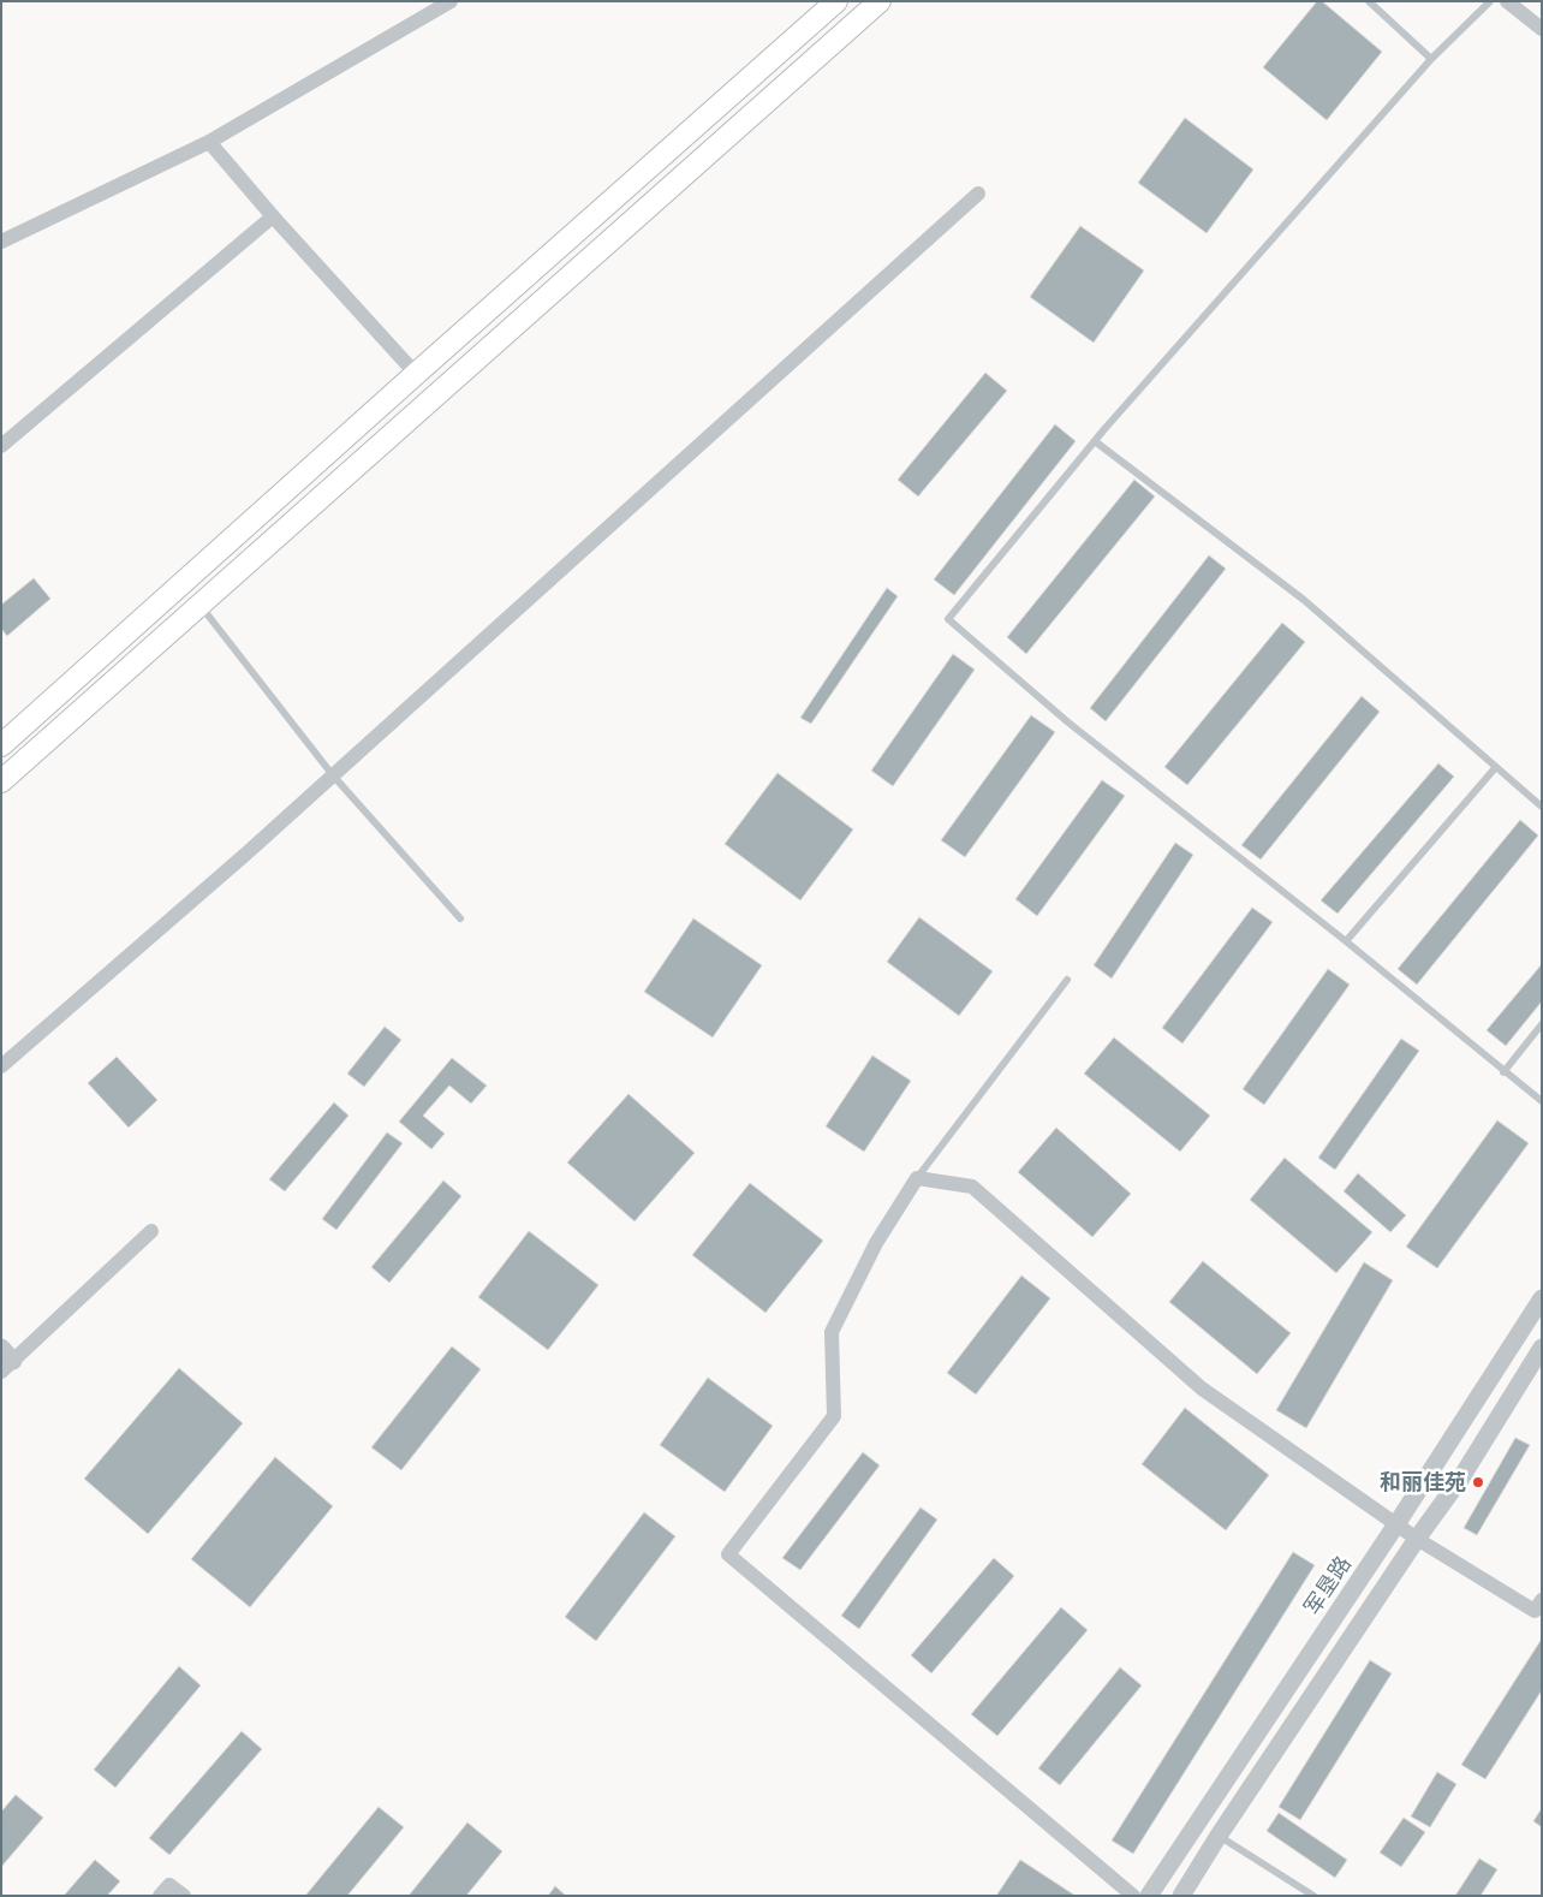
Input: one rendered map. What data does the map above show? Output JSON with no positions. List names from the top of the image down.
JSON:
{
  "streets": {
    "street": ["军垦路"]
  },
  "places": ["和丽佳苑"]
}
